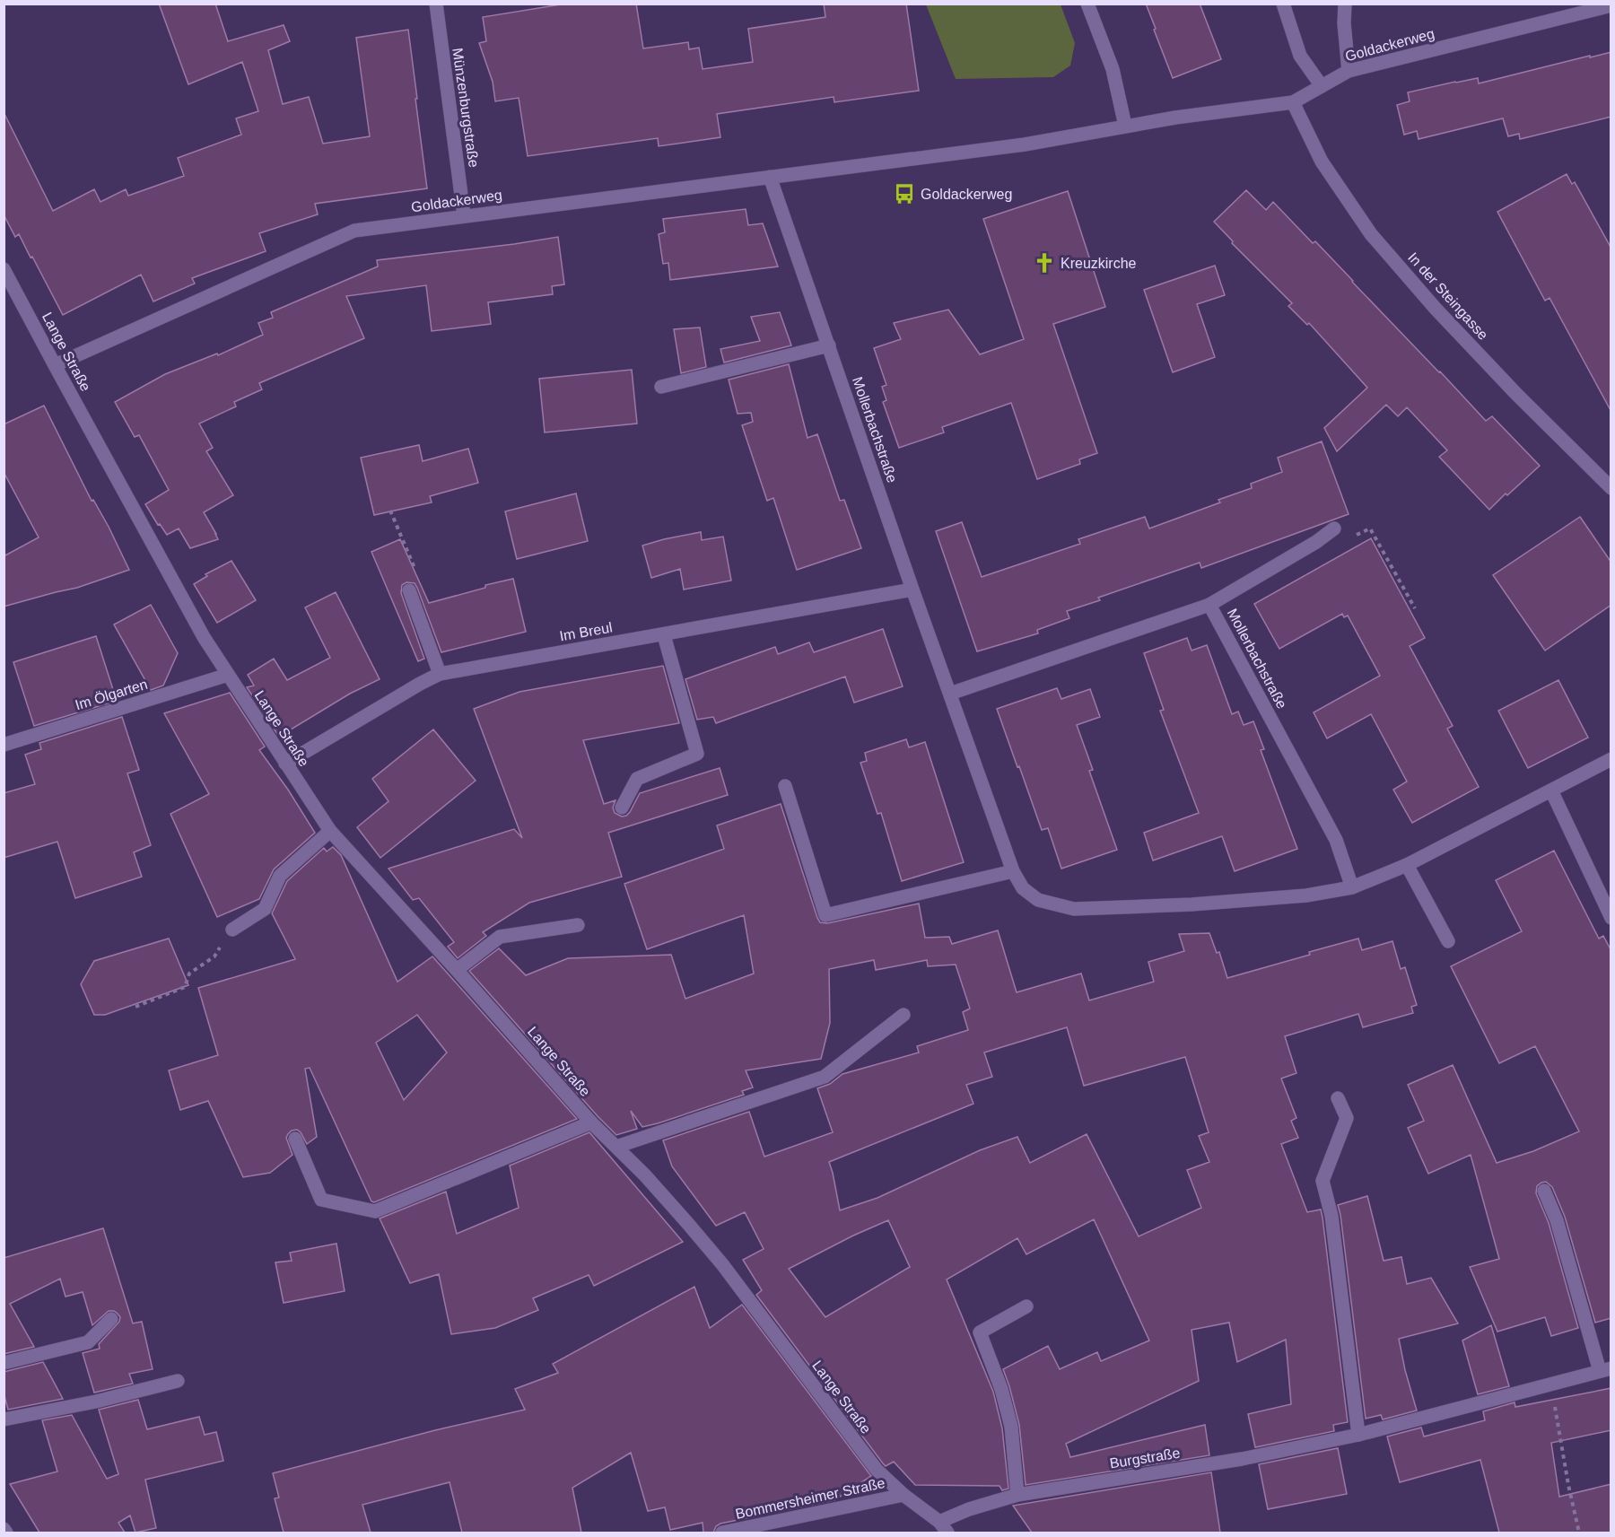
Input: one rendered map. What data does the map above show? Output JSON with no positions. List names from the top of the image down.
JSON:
{
  "streets": {
    "street": [
      "Goldackerweg",
      "Münzenburgstraße",
      "In der Steingasse",
      "Lange Straße",
      "Mollerbachstraße",
      "Im Breul",
      "Im Ölgarten",
      "Burgstraße",
      "Bommersheimer Straße"
    ]
  },
  "crossings": [
    ["Goldackerweg", "Münzenburgstraße"],
    ["Goldackerweg", "In der Steingasse"],
    ["Goldackerweg", "Lange Straße"],
    ["Goldackerweg", "Mollerbachstraße"],
    ["Lange Straße", "Im Breul"],
    ["Lange Straße", "Im Ölgarten"],
    ["Lange Straße", "Burgstraße"],
    ["Lange Straße", "Bommersheimer Straße"],
    ["Mollerbachstraße", "Im Breul"]
  ],
  "places": {
    "bus stop": ["Goldackerweg"],
    "church": ["Kreuzkirche"]
  }
}
